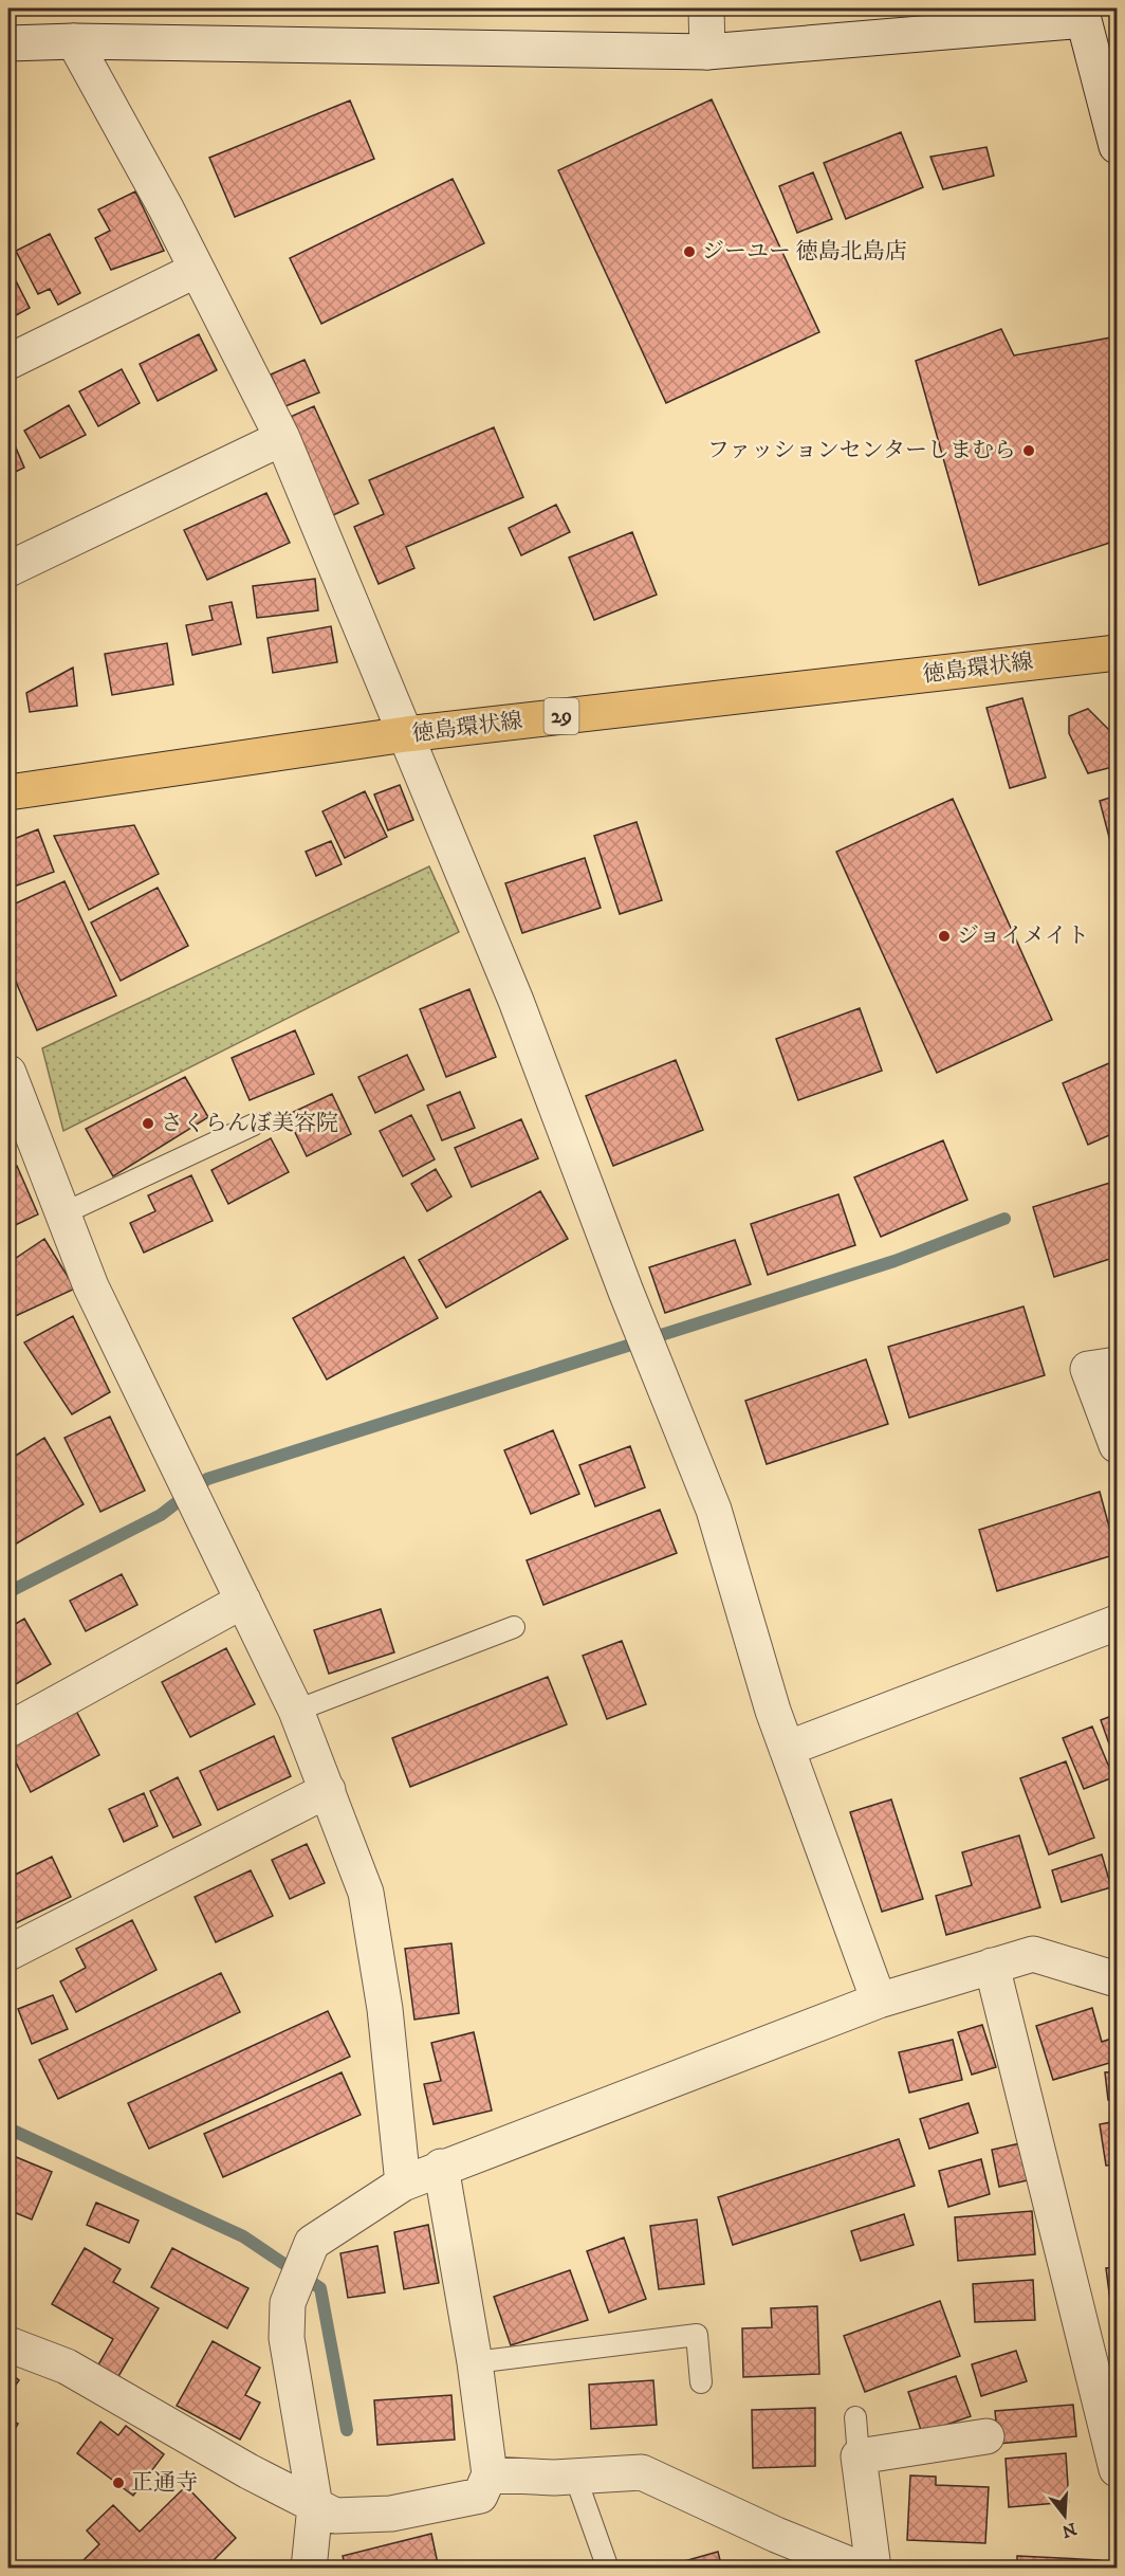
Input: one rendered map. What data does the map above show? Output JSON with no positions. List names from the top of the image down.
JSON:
{
  "streets": {
    "main road": ["徳島環状線", "29"]
  },
  "places": [
    "ジーユー 徳島北島店",
    "ファッションセンターしまむら",
    "ジョイメイト",
    "さくらんぼ美容院",
    "正通寺"
  ],
  "north": "bottom"
}
